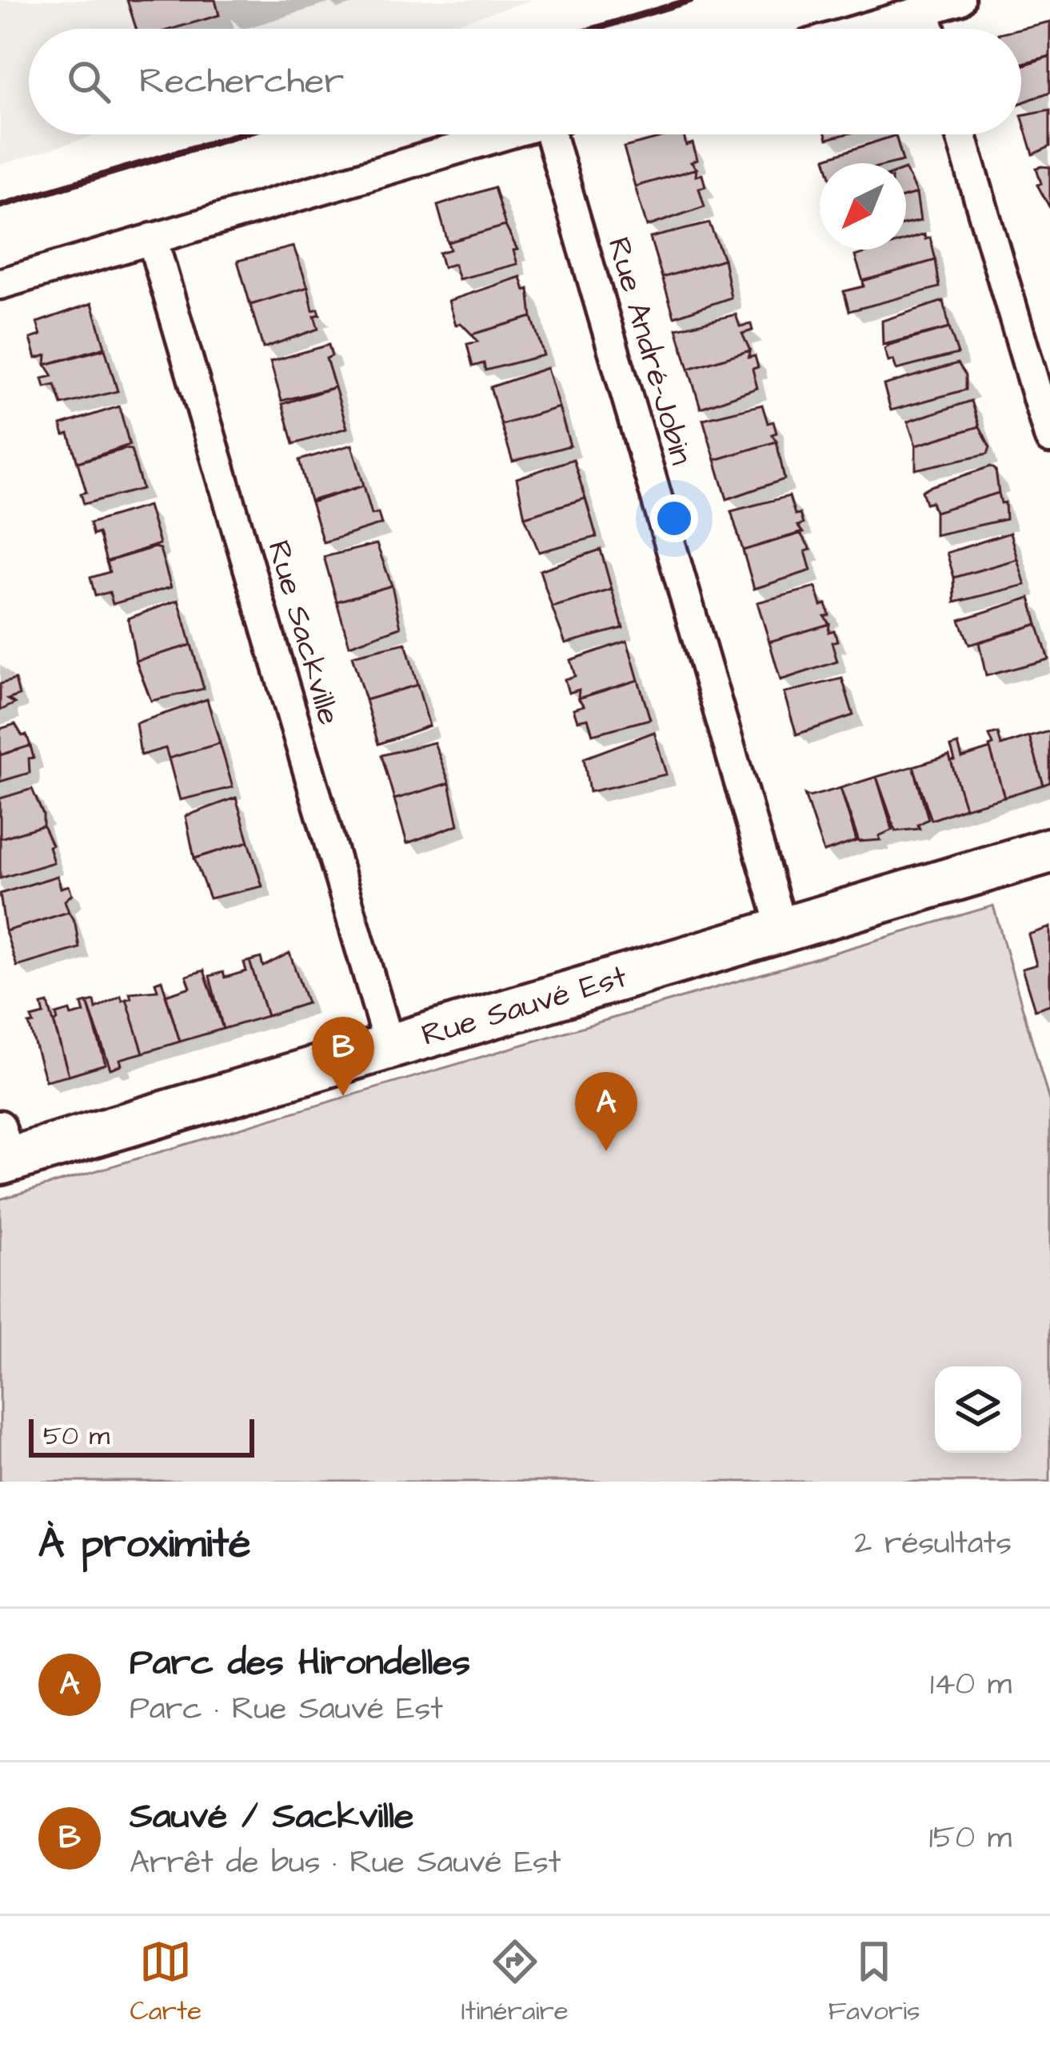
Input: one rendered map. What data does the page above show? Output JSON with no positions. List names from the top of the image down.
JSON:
{
  "streets": {
    "main road": ["Rue Sauvé Est"],
    "street": ["Rue André-Jobin", "Rue Sackville"]
  },
  "crossings": [
    ["Rue André-Jobin", "Rue Sauvé Est"],
    ["Rue Sackville", "Rue Sauvé Est"]
  ],
  "scale_bar": "50 m",
  "north": "bottom left",
  "page": {
    "search": "Rechercher",
    "pins": ["B", "A"],
    "scale": "50 m",
    "heading": ["À proximité", "2 résultats"],
    "list": [
      {
        "mark": "A",
        "name": "Parc des Hirondelles",
        "note": "Parc · Rue Sauvé Est",
        "value": "140 m"
      },
      {
        "mark": "B",
        "name": "Sauvé / Sackville",
        "note": "Arrêt de bus · Rue Sauvé Est",
        "value": "150 m"
      }
    ],
    "nav": ["Carte", "Itinéraire", "Favoris"]
  }
}
